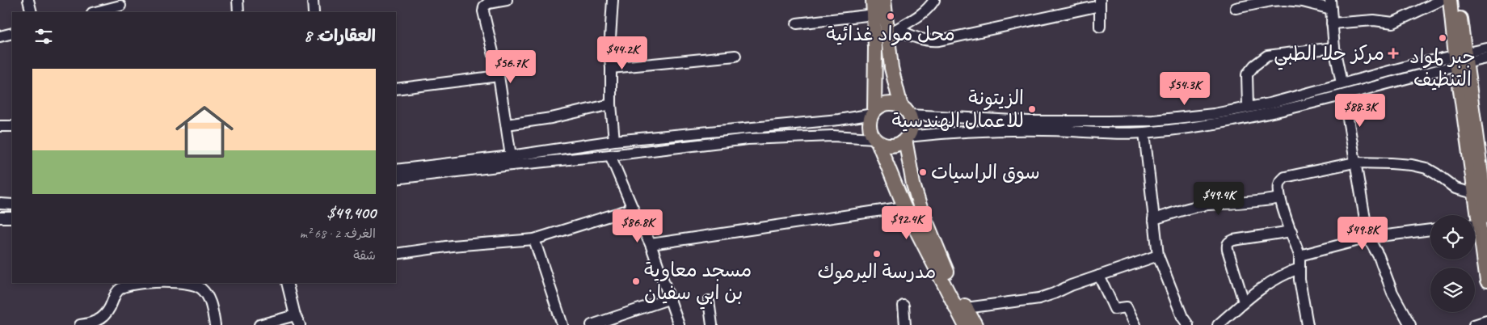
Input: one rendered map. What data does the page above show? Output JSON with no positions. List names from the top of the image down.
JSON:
{
  "places": {
    "other": [
      "محل مواد غذائية",
      "جبر لمواد التنظيف",
      "الزيتونة للاعمال الهندسية",
      "سوق الراسيات",
      "مدرسة اليرموك",
      "مسجد معاوية بن ابي سفيان"
    ],
    "health": ["مركز حلا الطبي"]
  },
  "page": {
    "heading": "العقارات: 8",
    "price": [
      "$44.2K",
      "$56.7K",
      "$54.3K",
      "$88.3K",
      "$49.4K",
      "$92.4K",
      "$86.8K",
      "$49.8K"
    ],
    "list": [
      {
        "name": "$49,400",
        "note": "الغرف: 2 · 68 m² · شقة"
      }
    ]
  }
}
